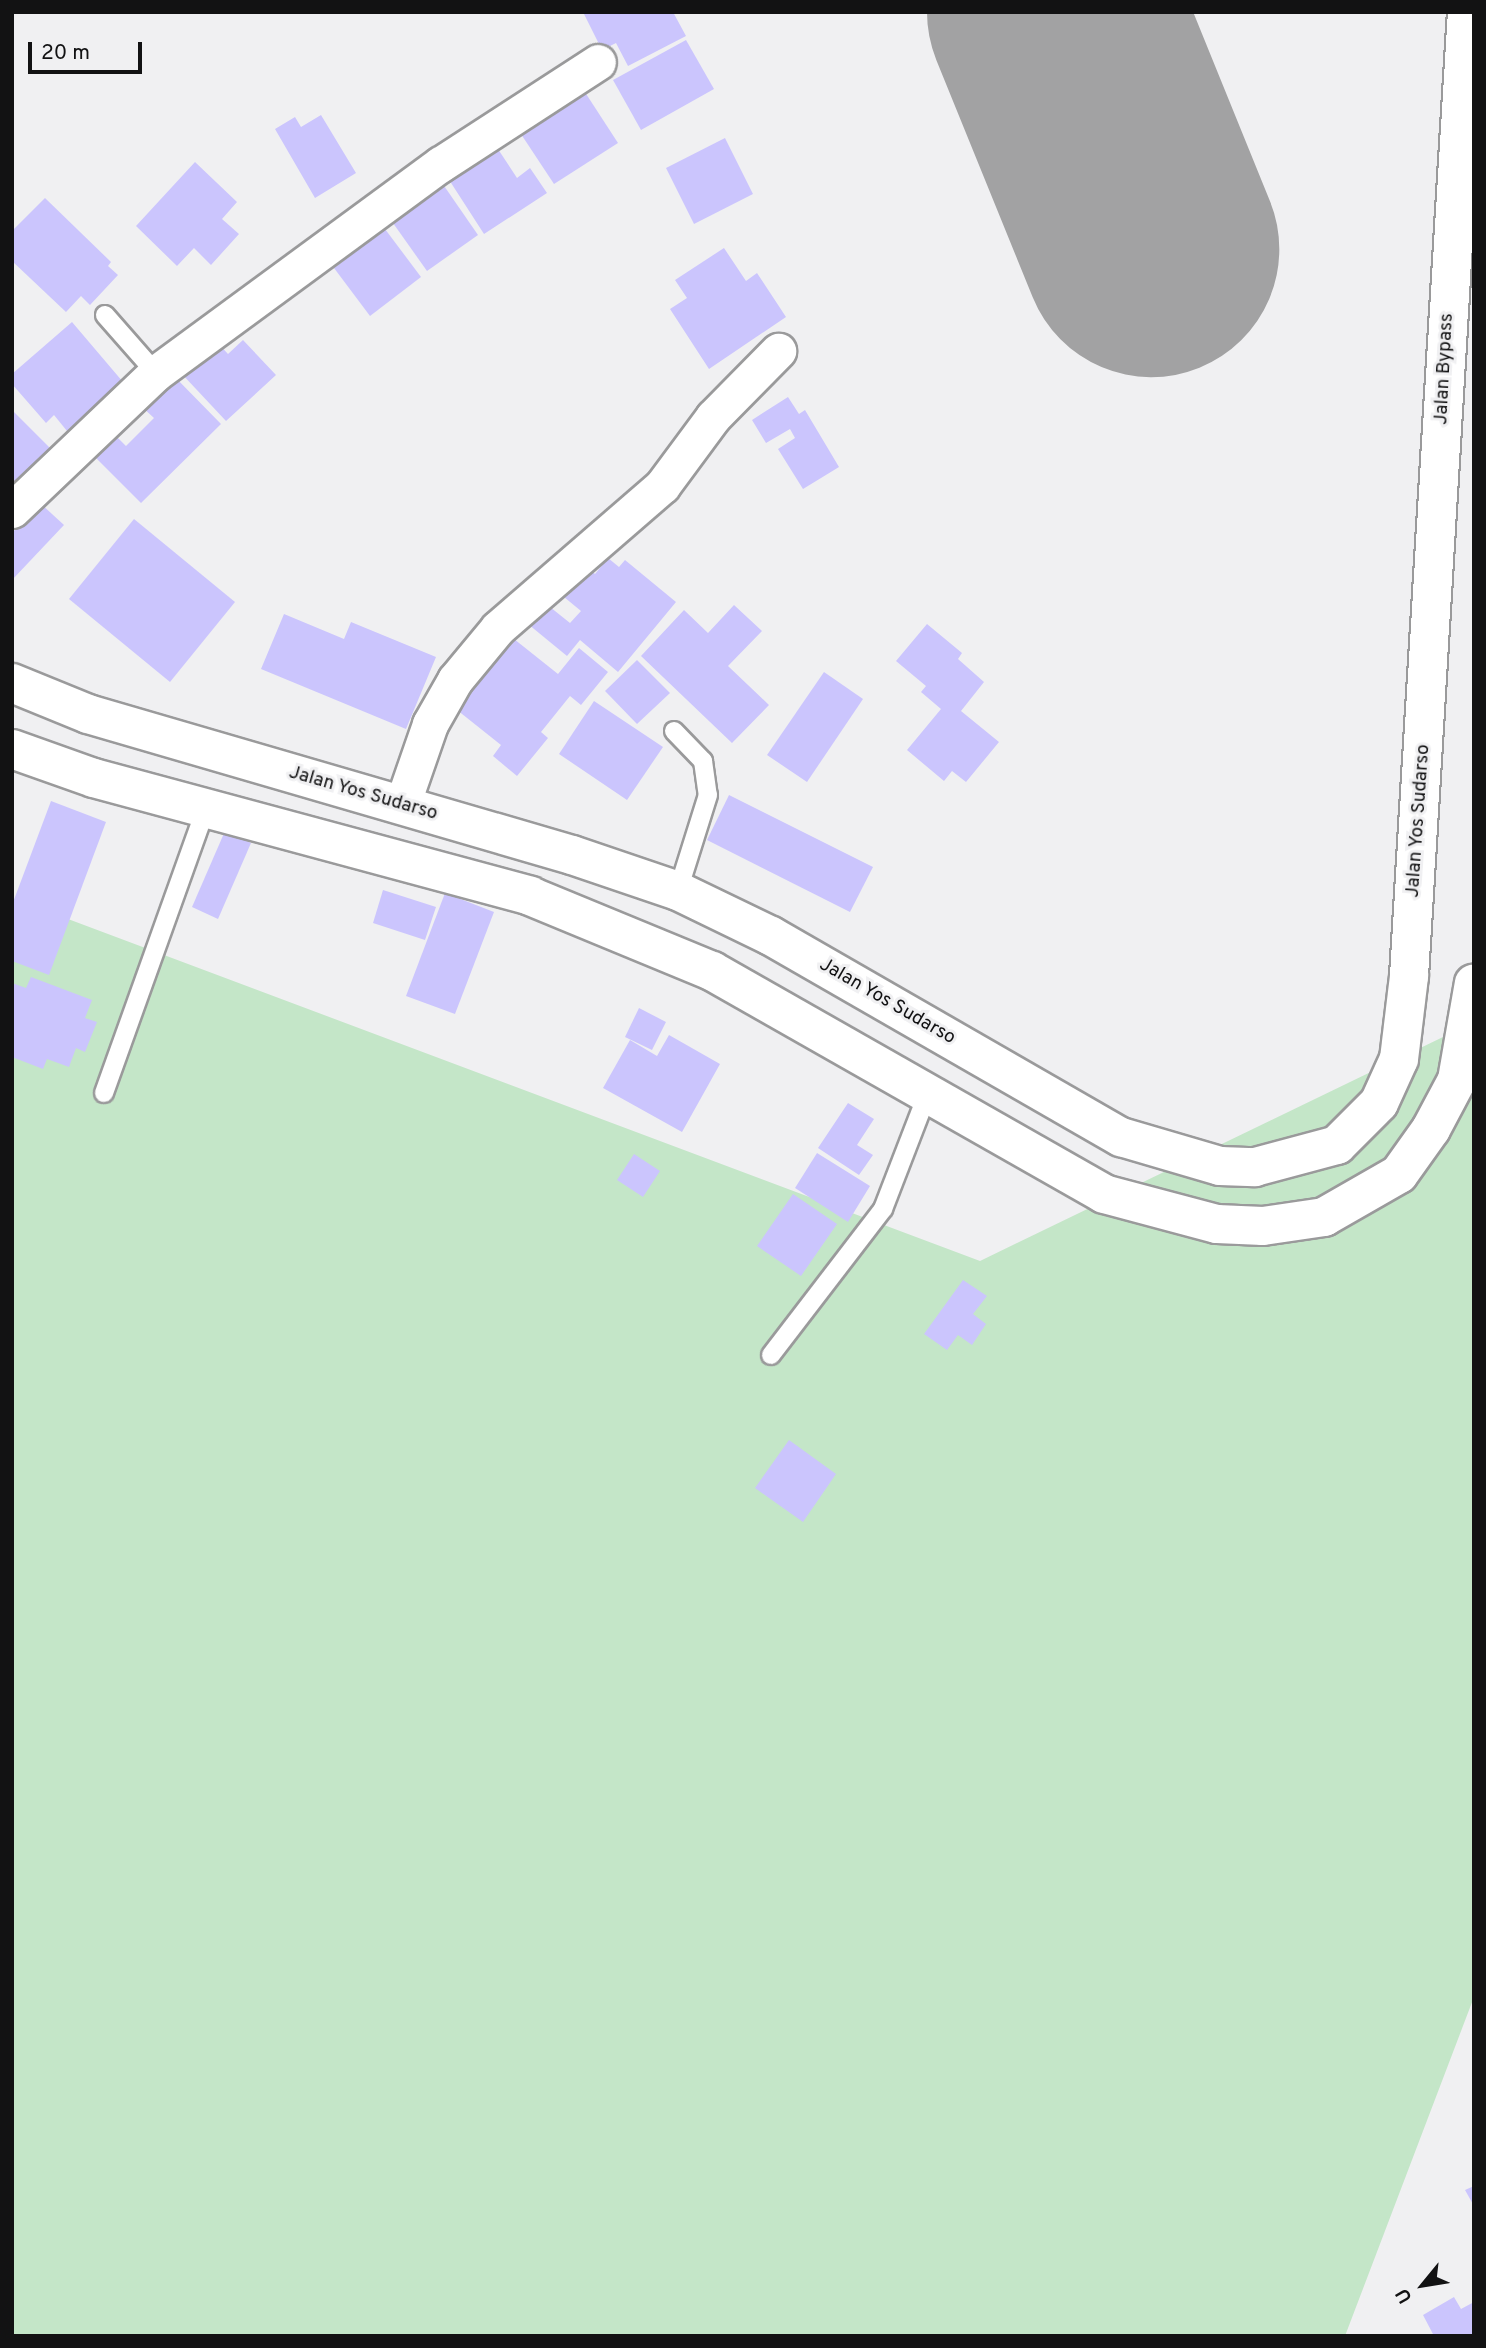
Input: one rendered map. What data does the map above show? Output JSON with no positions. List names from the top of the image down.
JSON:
{
  "streets": {
    "highway": ["Jalan Bypass", "Jalan Yos Sudarso"]
  },
  "crossings": [
    ["Jalan Bypass", "Jalan Yos Sudarso"]
  ],
  "scale_bar": "20 m",
  "north": "bottom left"
}
